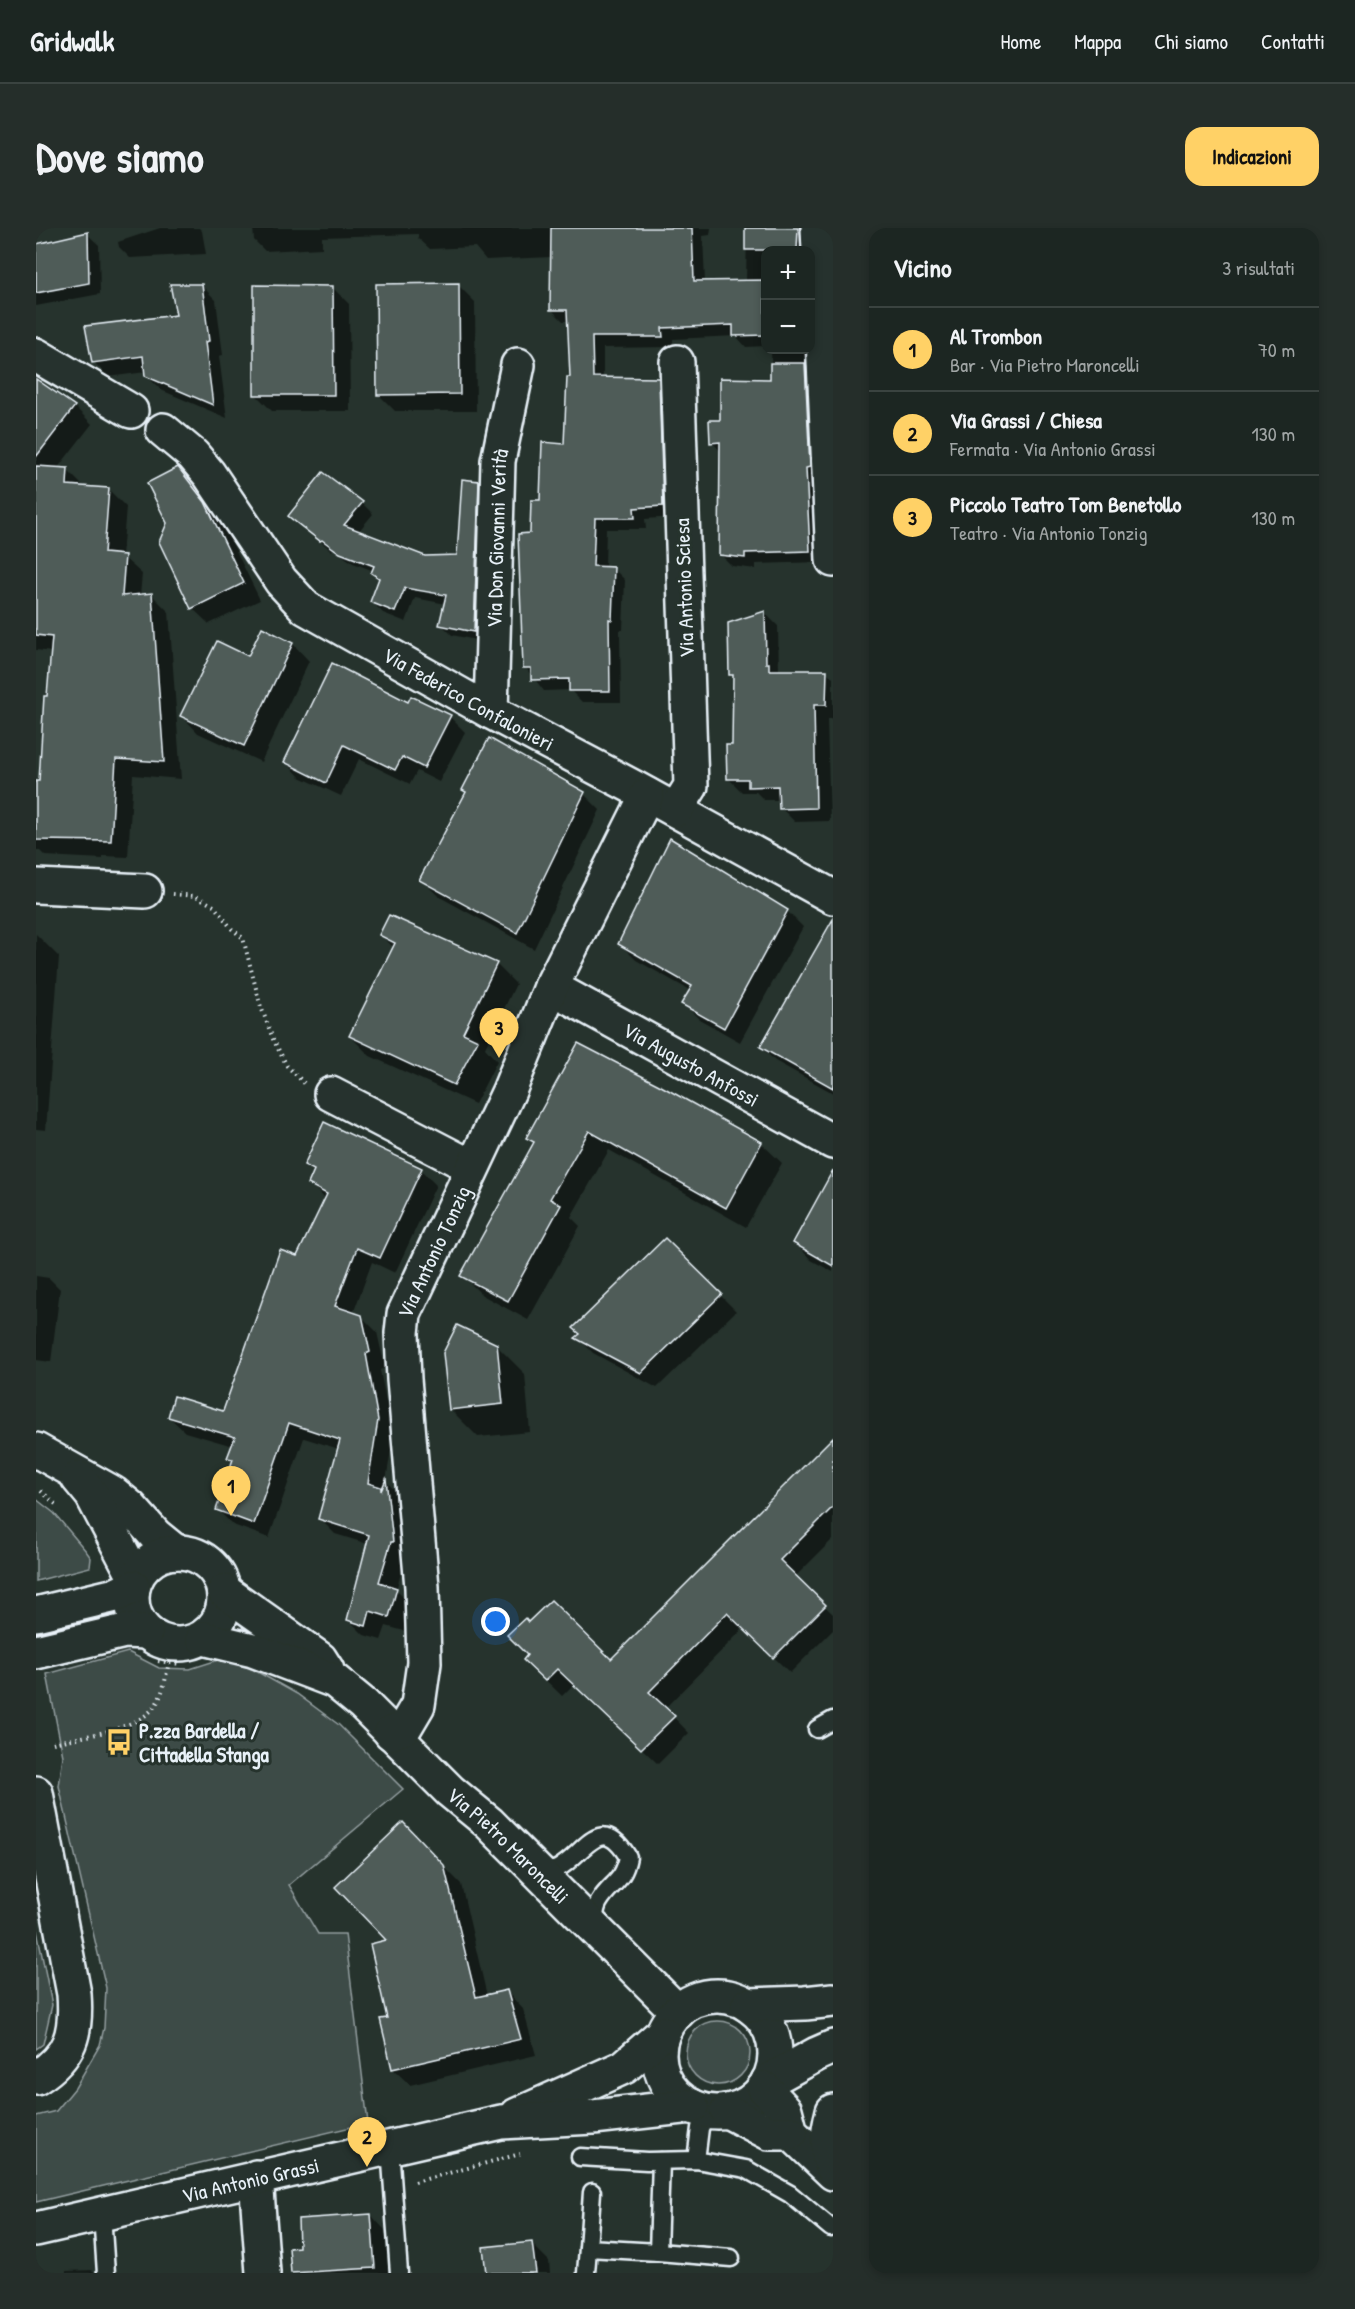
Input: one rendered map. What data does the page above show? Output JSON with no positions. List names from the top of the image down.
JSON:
{
  "streets": {
    "street": [
      "Via Don Giovanni Verità",
      "Via Antonio Sciesa",
      "Via Federico Confalonieri",
      "Via Augusto Anfossi",
      "Via Antonio Tonzig",
      "Via Pietro Maroncelli",
      "Via Antonio Grassi"
    ]
  },
  "crossings": [
    ["Via Don Giovanni Verità", "Via Federico Confalonieri"],
    ["Via Antonio Sciesa", "Via Federico Confalonieri"],
    ["Via Federico Confalonieri", "Via Antonio Tonzig"],
    ["Via Augusto Anfossi", "Via Antonio Tonzig"],
    ["Via Antonio Tonzig", "Via Pietro Maroncelli"],
    ["Via Pietro Maroncelli", "Via Antonio Grassi"]
  ],
  "places": {
    "bus stop": ["P.zza Bardella / Cittadella Stanga"]
  },
  "page": {
    "header": "Gridwalk",
    "nav": [
      "Home",
      "Mappa",
      "Chi siamo",
      "Contatti"
    ],
    "buttons": "Indicazioni",
    "title": "Dove siamo",
    "heading": ["Vicino", "3 risultati"],
    "map_buttons": ["+", "−"],
    "list": [
      {
        "mark": "1",
        "name": "Al Trombon",
        "note": "Bar · Via Pietro Maroncelli",
        "value": "70 m"
      },
      {
        "mark": "2",
        "name": "Via Grassi / Chiesa",
        "note": "Fermata · Via Antonio Grassi",
        "value": "130 m"
      },
      {
        "mark": "3",
        "name": "Piccolo Teatro Tom Benetollo",
        "note": "Teatro · Via Antonio Tonzig",
        "value": "130 m"
      }
    ],
    "pins": ["3", "1", "2"]
  }
}
